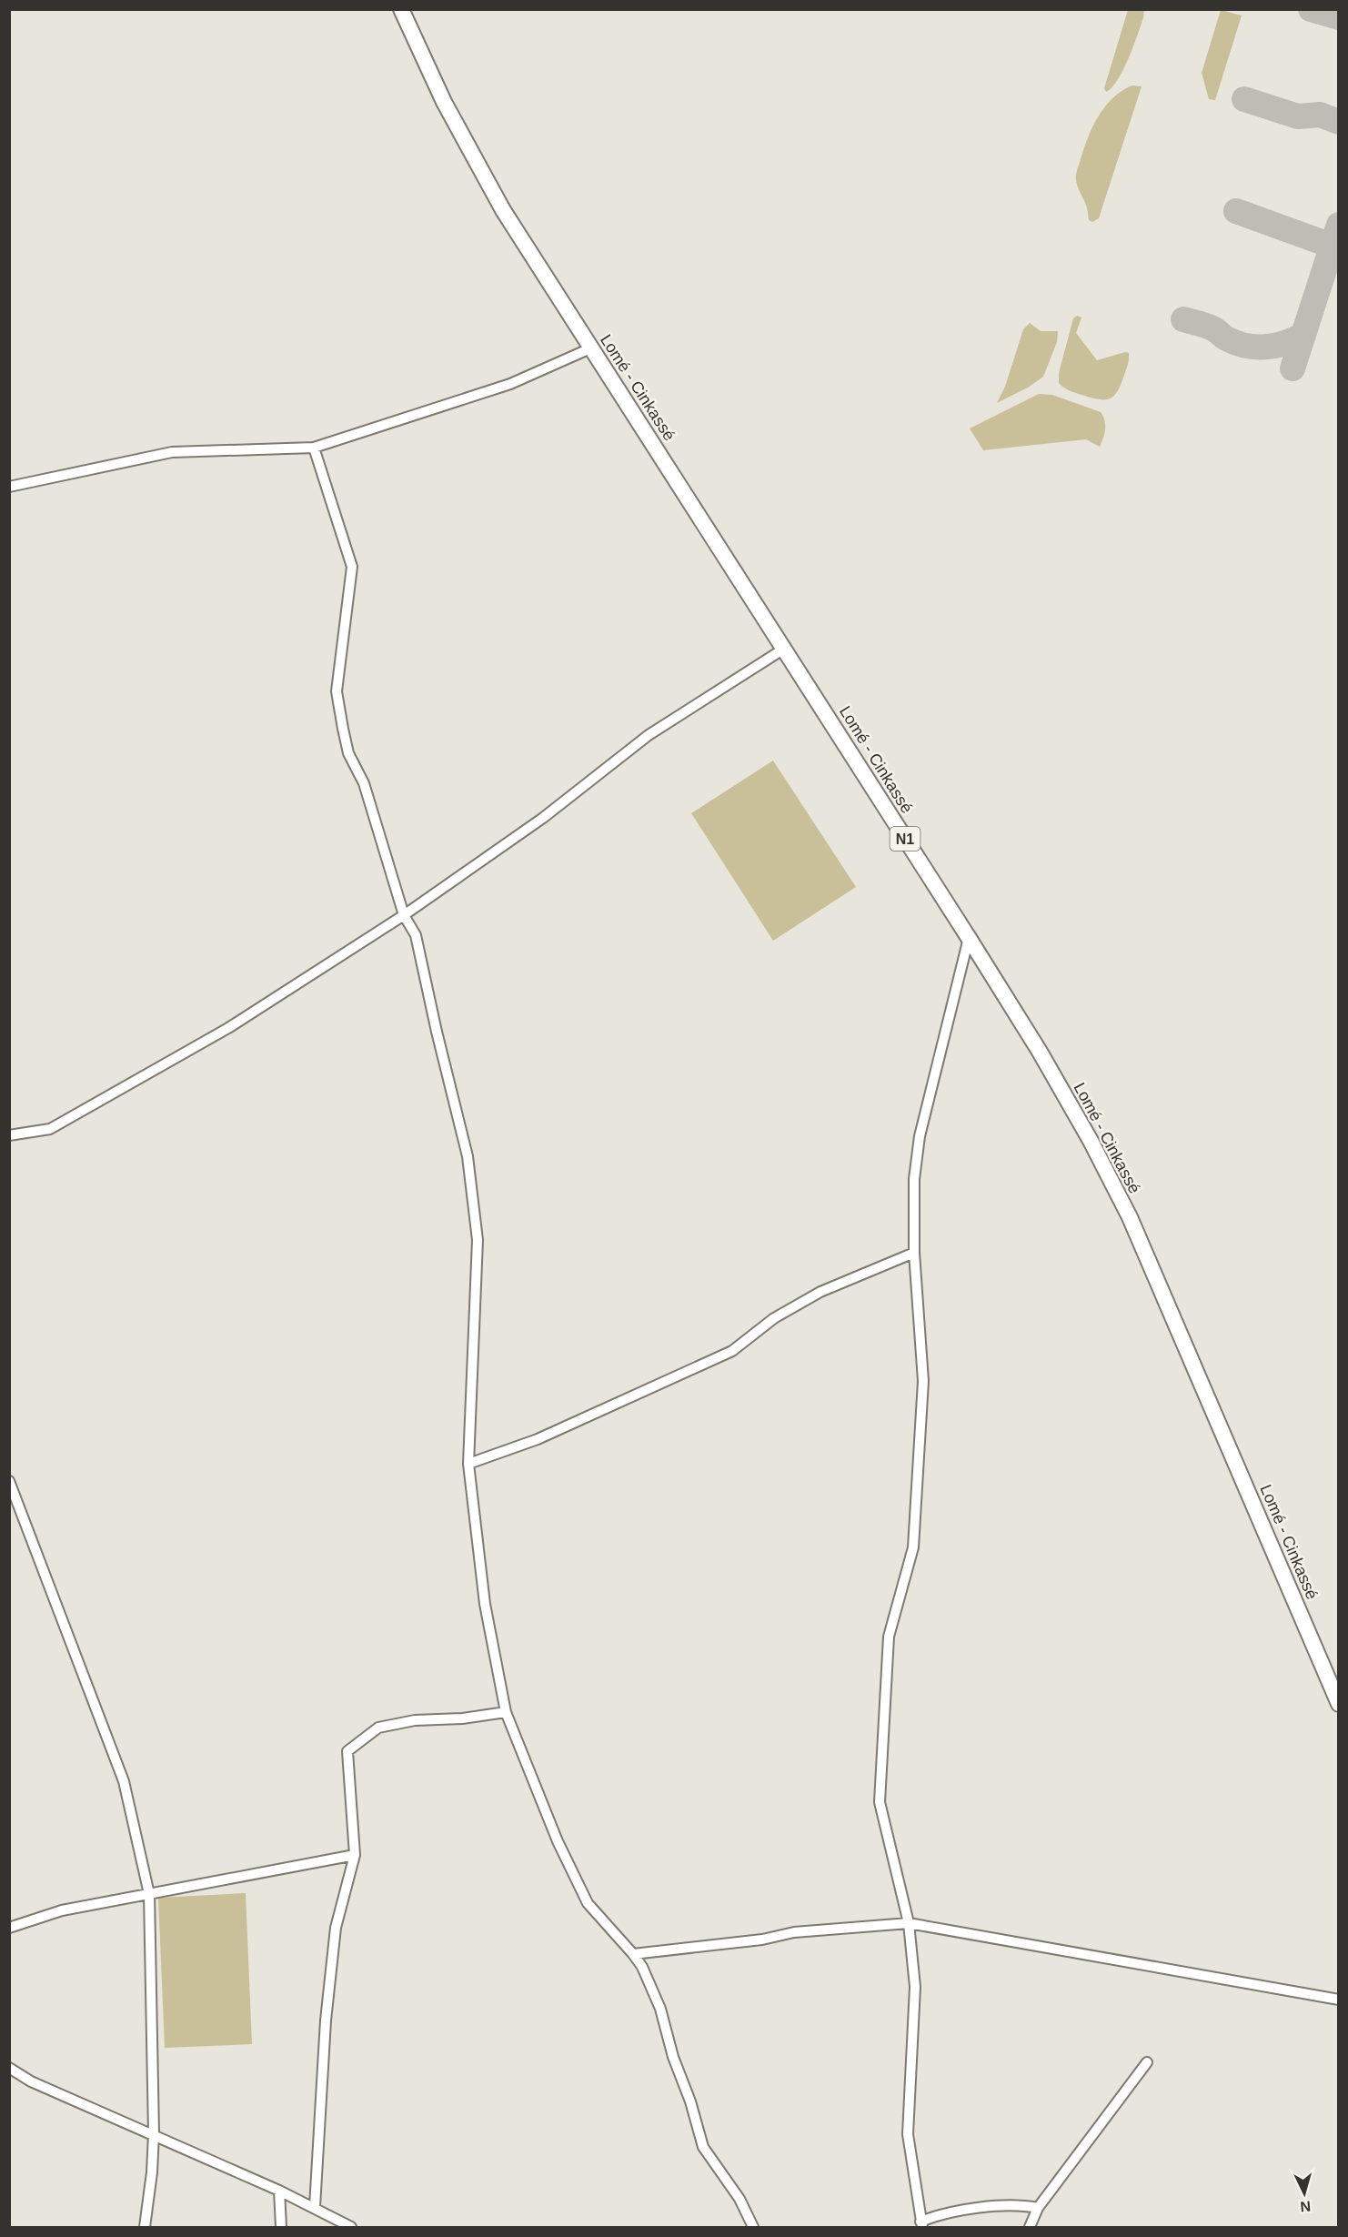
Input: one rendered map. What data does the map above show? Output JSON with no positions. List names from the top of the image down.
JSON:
{
  "streets": {
    "highway": ["Lomé - Cinkassé", "N1"]
  },
  "north": "bottom"
}
